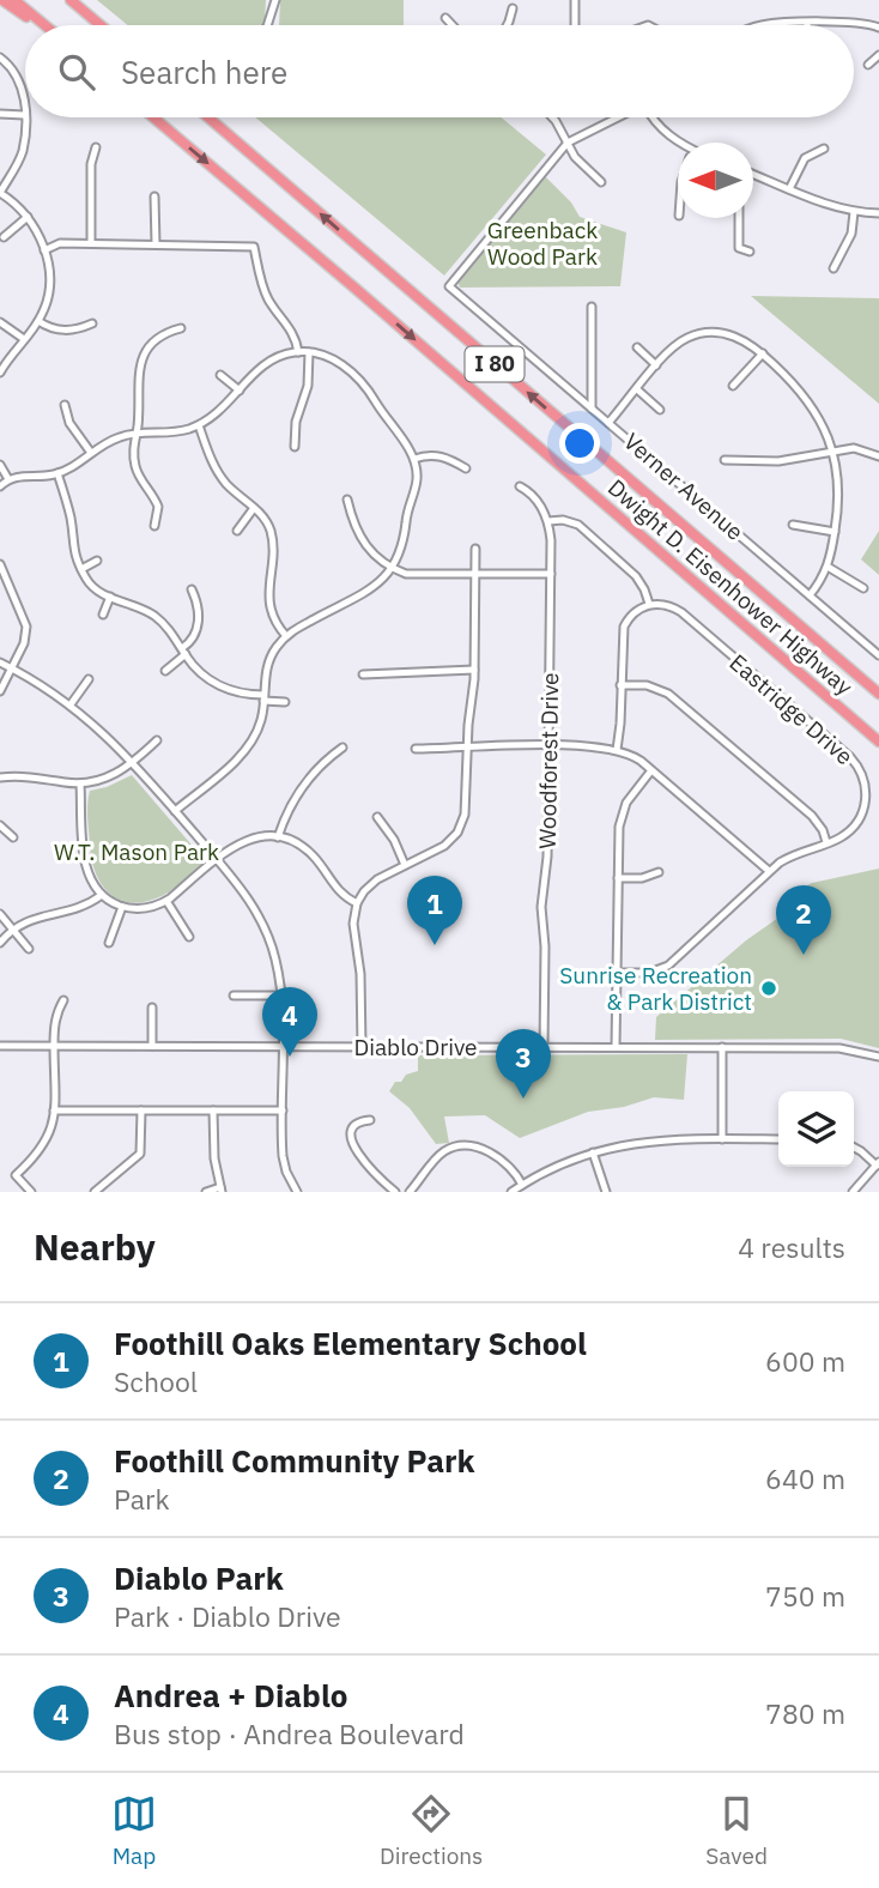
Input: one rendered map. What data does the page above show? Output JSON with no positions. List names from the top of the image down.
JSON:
{
  "streets": {
    "highway": ["I 80", "Dwight D. Eisenhower Highway"],
    "street": [
      "Verner Avenue",
      "Eastridge Drive",
      "Woodforest Drive",
      "Diablo Drive"
    ]
  },
  "crossings": [
    ["Woodforest Drive", "Diablo Drive"]
  ],
  "parks": ["Greenback Wood Park", "W.T. Mason Park"],
  "places": ["Sunrise Recreation & Park District"],
  "north": "left",
  "page": {
    "search": "Search here",
    "pins": [
      "1",
      "2",
      "4",
      "3"
    ],
    "heading": ["Nearby", "4 results"],
    "list": [
      {
        "mark": "1",
        "name": "Foothill Oaks Elementary School",
        "note": "School",
        "value": "600 m"
      },
      {
        "mark": "2",
        "name": "Foothill Community Park",
        "note": "Park",
        "value": "640 m"
      },
      {
        "mark": "3",
        "name": "Diablo Park",
        "note": "Park · Diablo Drive",
        "value": "750 m"
      },
      {
        "mark": "4",
        "name": "Andrea + Diablo",
        "note": "Bus stop · Andrea Boulevard",
        "value": "780 m"
      }
    ],
    "nav": ["Map", "Directions", "Saved"]
  }
}
